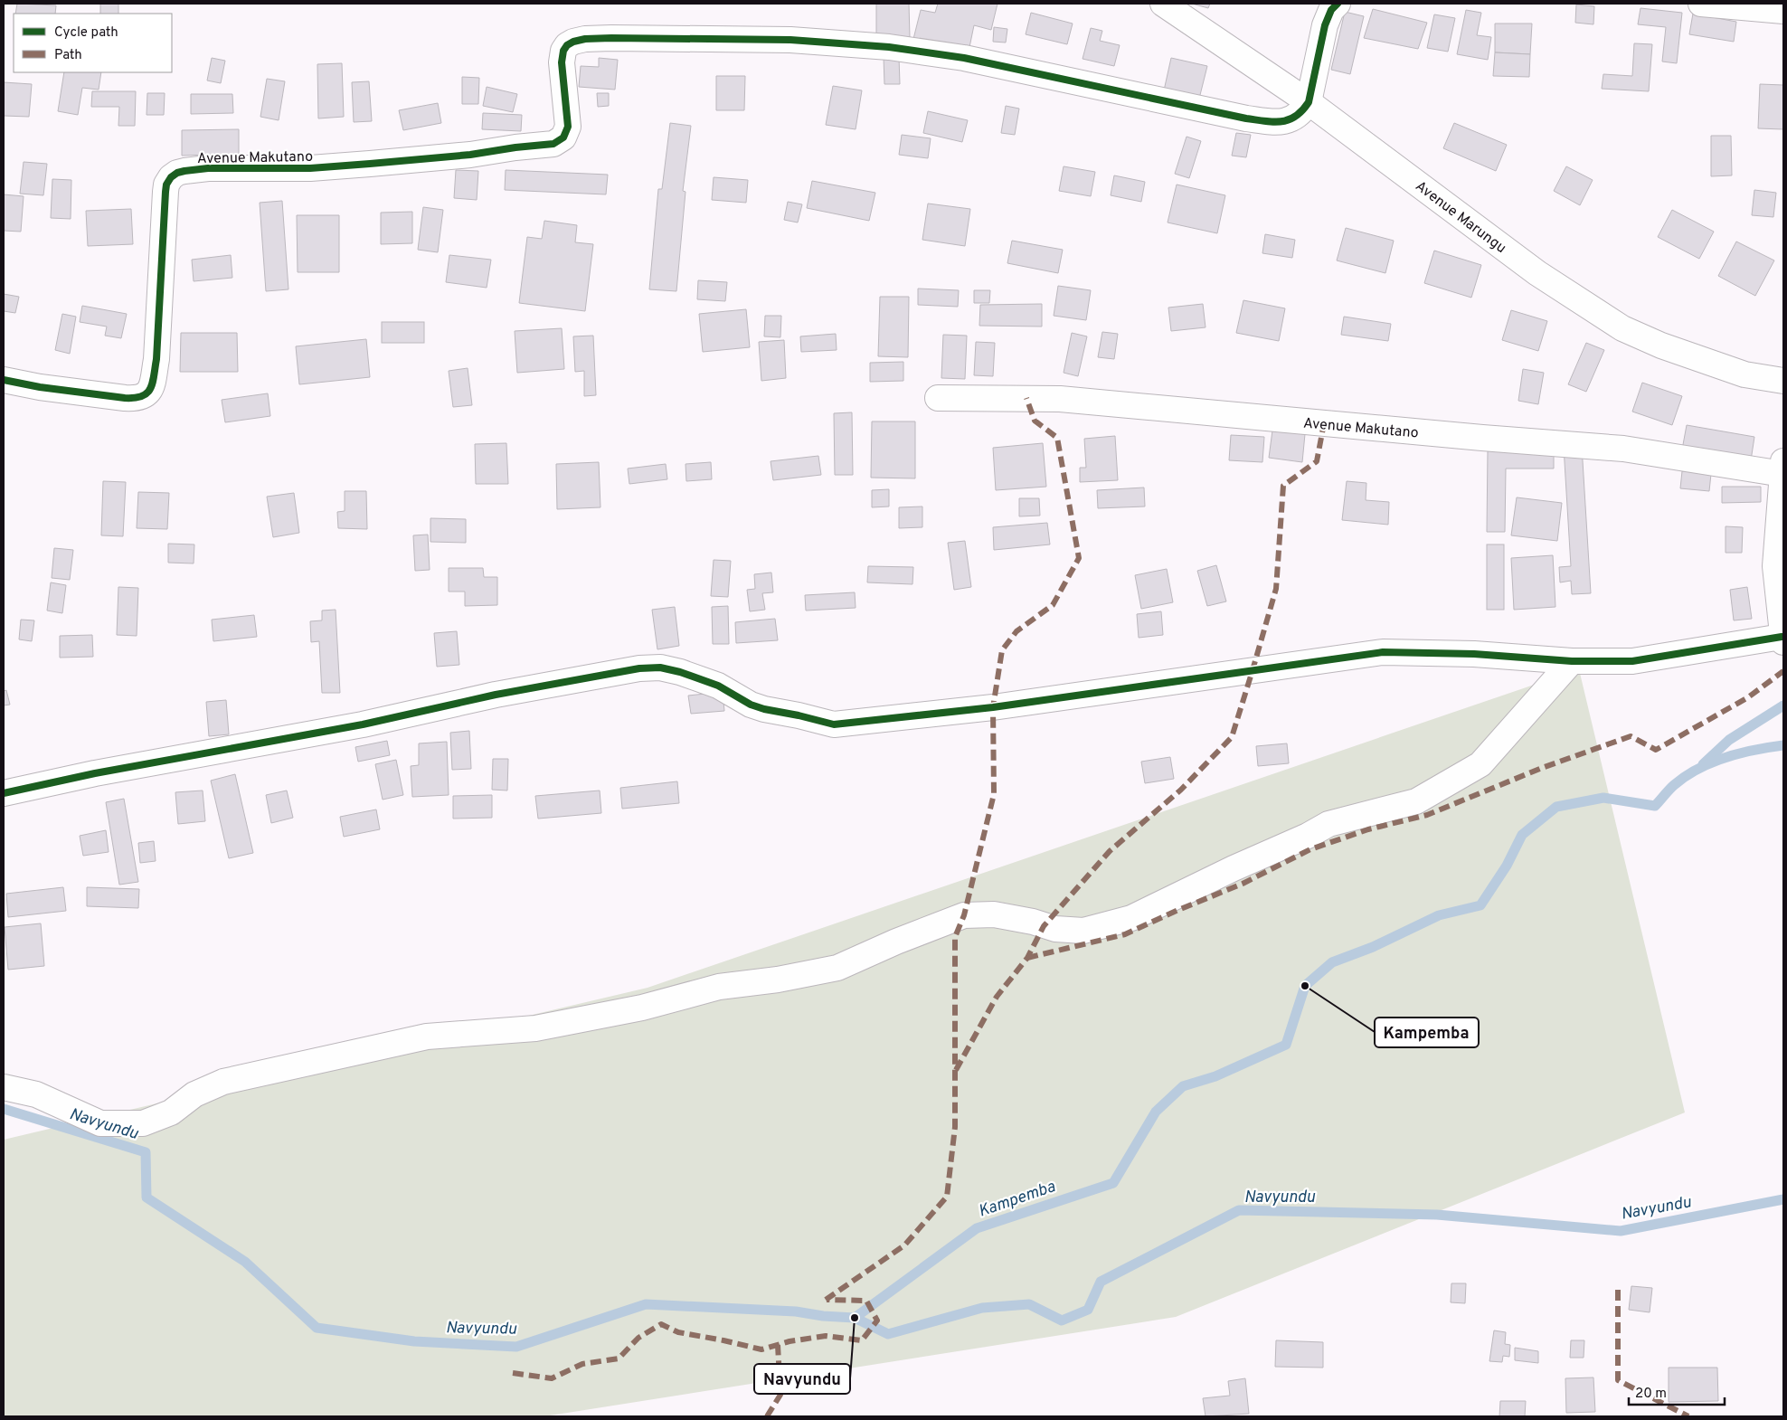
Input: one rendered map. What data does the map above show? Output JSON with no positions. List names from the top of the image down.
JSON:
{
  "streets": {
    "street": ["Avenue Makutano", "Avenue Marungu"]
  },
  "crossings": [
    ["Avenue Makutano", "Avenue Marungu"]
  ],
  "water": ["Navyundu", "Kampemba"],
  "places": ["Kampemba", "Navyundu"],
  "legend": ["Cycle path", "Path"],
  "scale_bar": "20 m"
}
